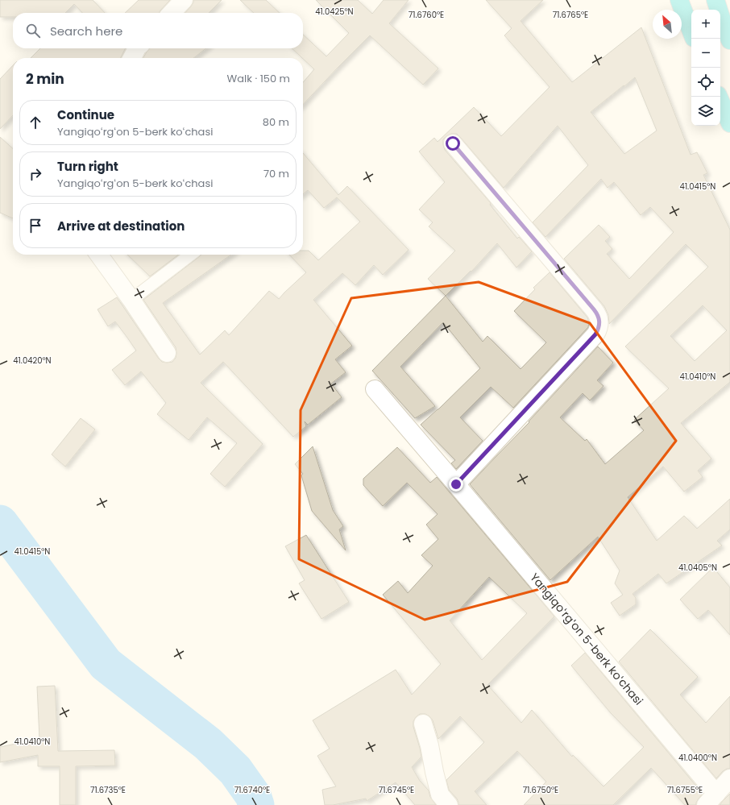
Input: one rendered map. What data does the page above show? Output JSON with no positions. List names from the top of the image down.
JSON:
{
  "streets": {
    "street": ["Yangiqoʻrgʻon 5-berk koʻchasi"]
  },
  "north": "top left",
  "page": {
    "map_buttons": ["+", "−"],
    "search": "Search here",
    "heading": ["2 min", "Walk · 150 m"],
    "list": [
      ["Continue", "Yangiqoʻrgʻon 5-berk koʻchasi", "80 m"],
      ["Turn right", "Yangiqoʻrgʻon 5-berk koʻchasi", "70 m"],
      "Arrive at destination"
    ]
  },
  "coordinates": [
    "41.0425°N",
    "71.6760°E",
    "71.6765°E",
    "41.0415°N",
    "41.0420°N",
    "41.0410°N",
    "41.0405°N",
    "41.0400°N",
    "71.6735°E",
    "71.6740°E",
    "71.6745°E",
    "71.6750°E",
    "71.6755°E"
  ]
}
